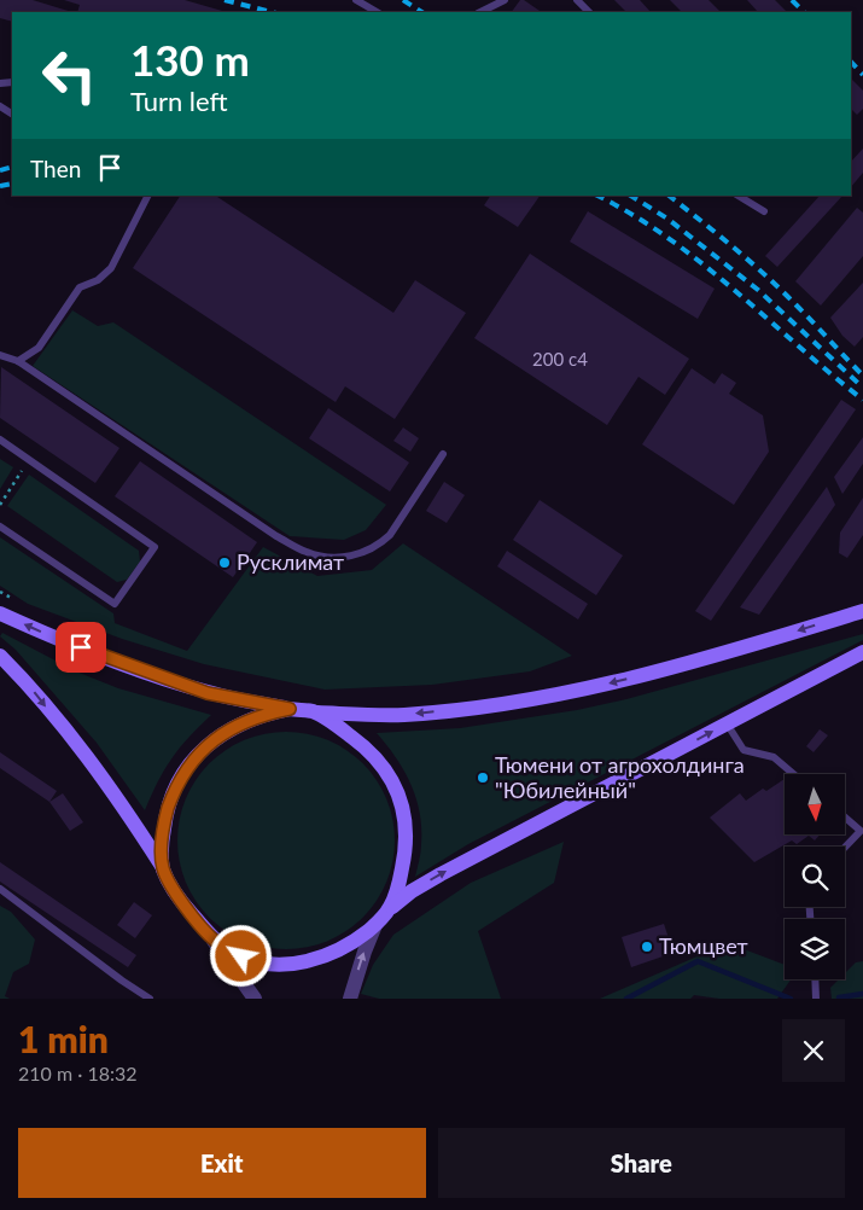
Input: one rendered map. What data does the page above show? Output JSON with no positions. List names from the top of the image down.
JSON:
{
  "places": ["Русклимат", "Тюмени от агрохолдинга \"Юбилейный\"", "Тюмцвет"],
  "house_numbers": ["200 с4"],
  "north": "bottom",
  "page": {
    "turn": ["130 m", "Turn left"],
    "then": "Then",
    "heading": ["1 min", "210 m · 18:32"],
    "buttons": ["Exit", "Share"]
  }
}
